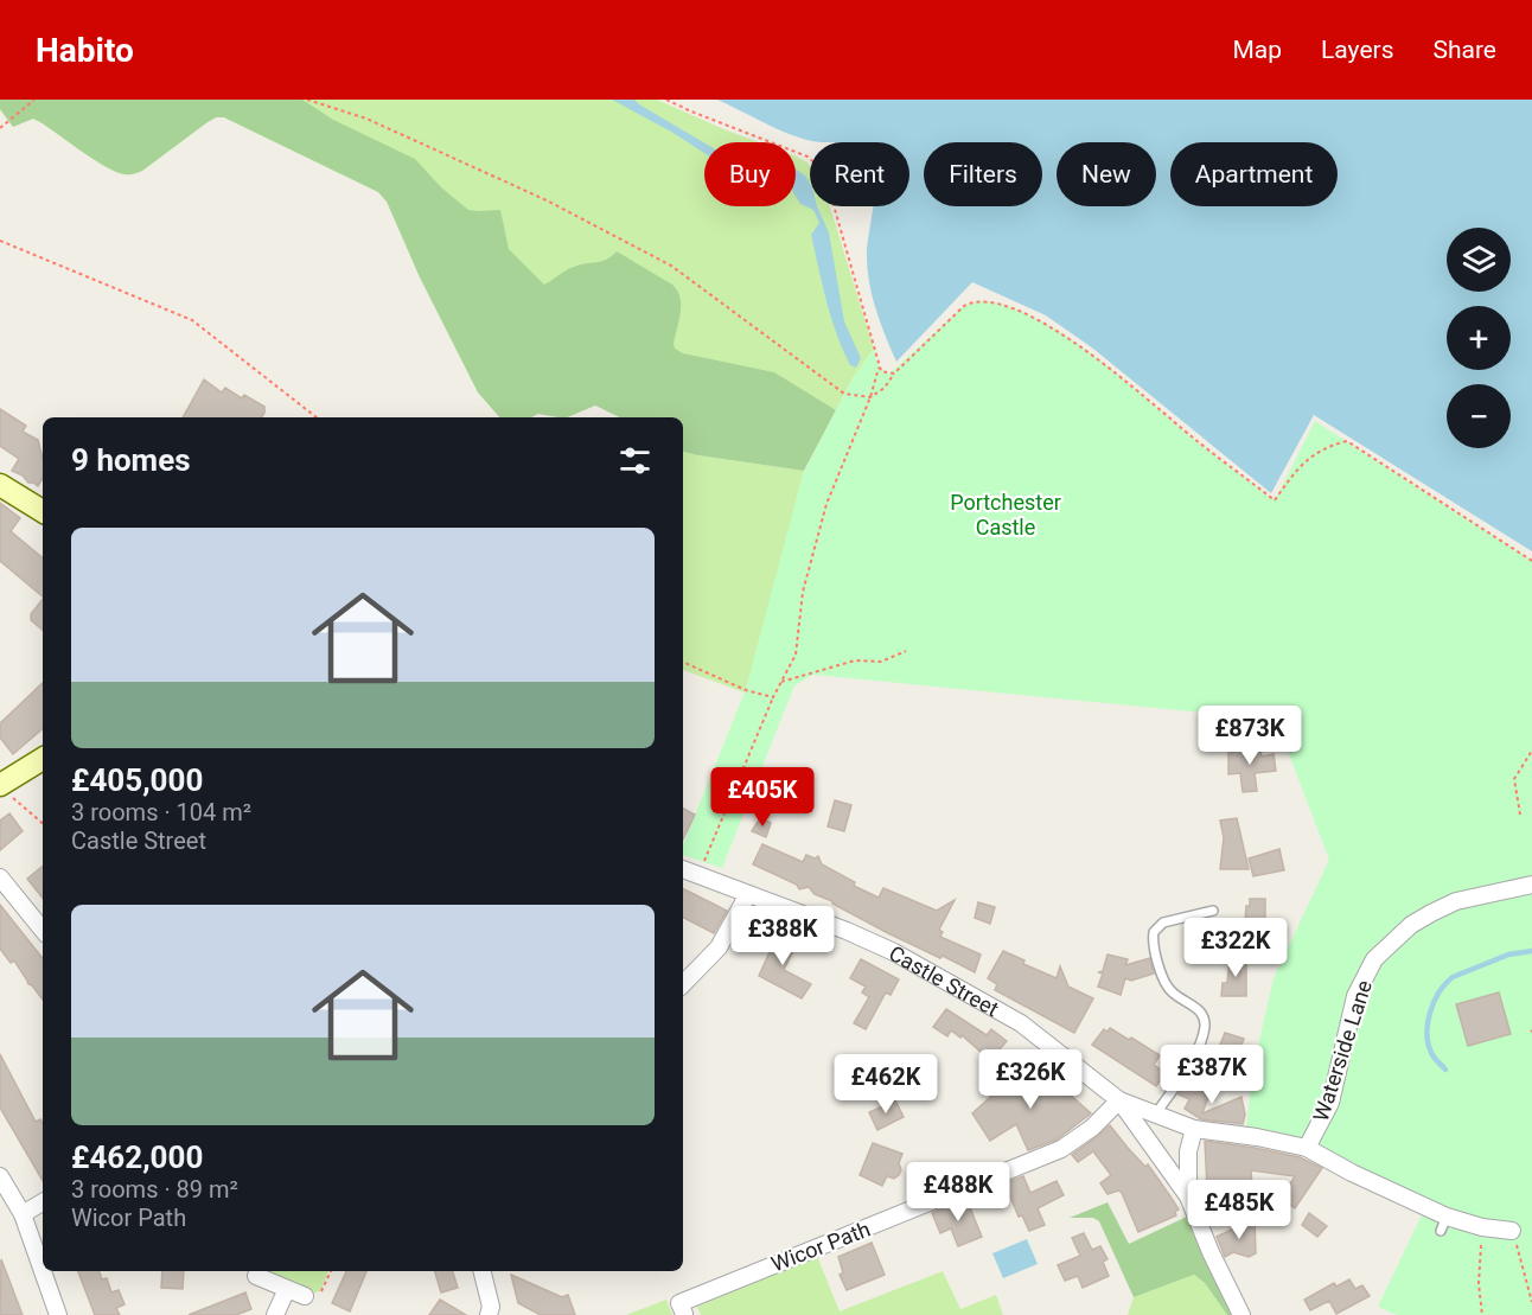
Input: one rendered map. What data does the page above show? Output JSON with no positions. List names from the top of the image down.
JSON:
{
  "streets": {
    "street": ["Castle Street", "Waterside Lane", "Wicor Path"]
  },
  "crossings": [
    ["Castle Street", "Waterside Lane"],
    ["Castle Street", "Wicor Path"]
  ],
  "parks": ["Portchester Castle"],
  "page": {
    "header": "Habito",
    "nav": ["Map", "Layers", "Share"],
    "chip": [
      "Buy",
      "Rent",
      "Filters",
      "New",
      "Apartment"
    ],
    "map_buttons": ["+", "−"],
    "heading": "9 homes",
    "list": [
      {
        "name": "£405,000",
        "note": "3 rooms · 104 m² · Castle Street"
      },
      {
        "name": "£462,000",
        "note": "3 rooms · 89 m² · Wicor Path"
      }
    ],
    "price": [
      "£873K",
      "£405K",
      "£388K",
      "£322K",
      "£387K",
      "£326K",
      "£462K",
      "£488K",
      "£485K"
    ]
  }
}
